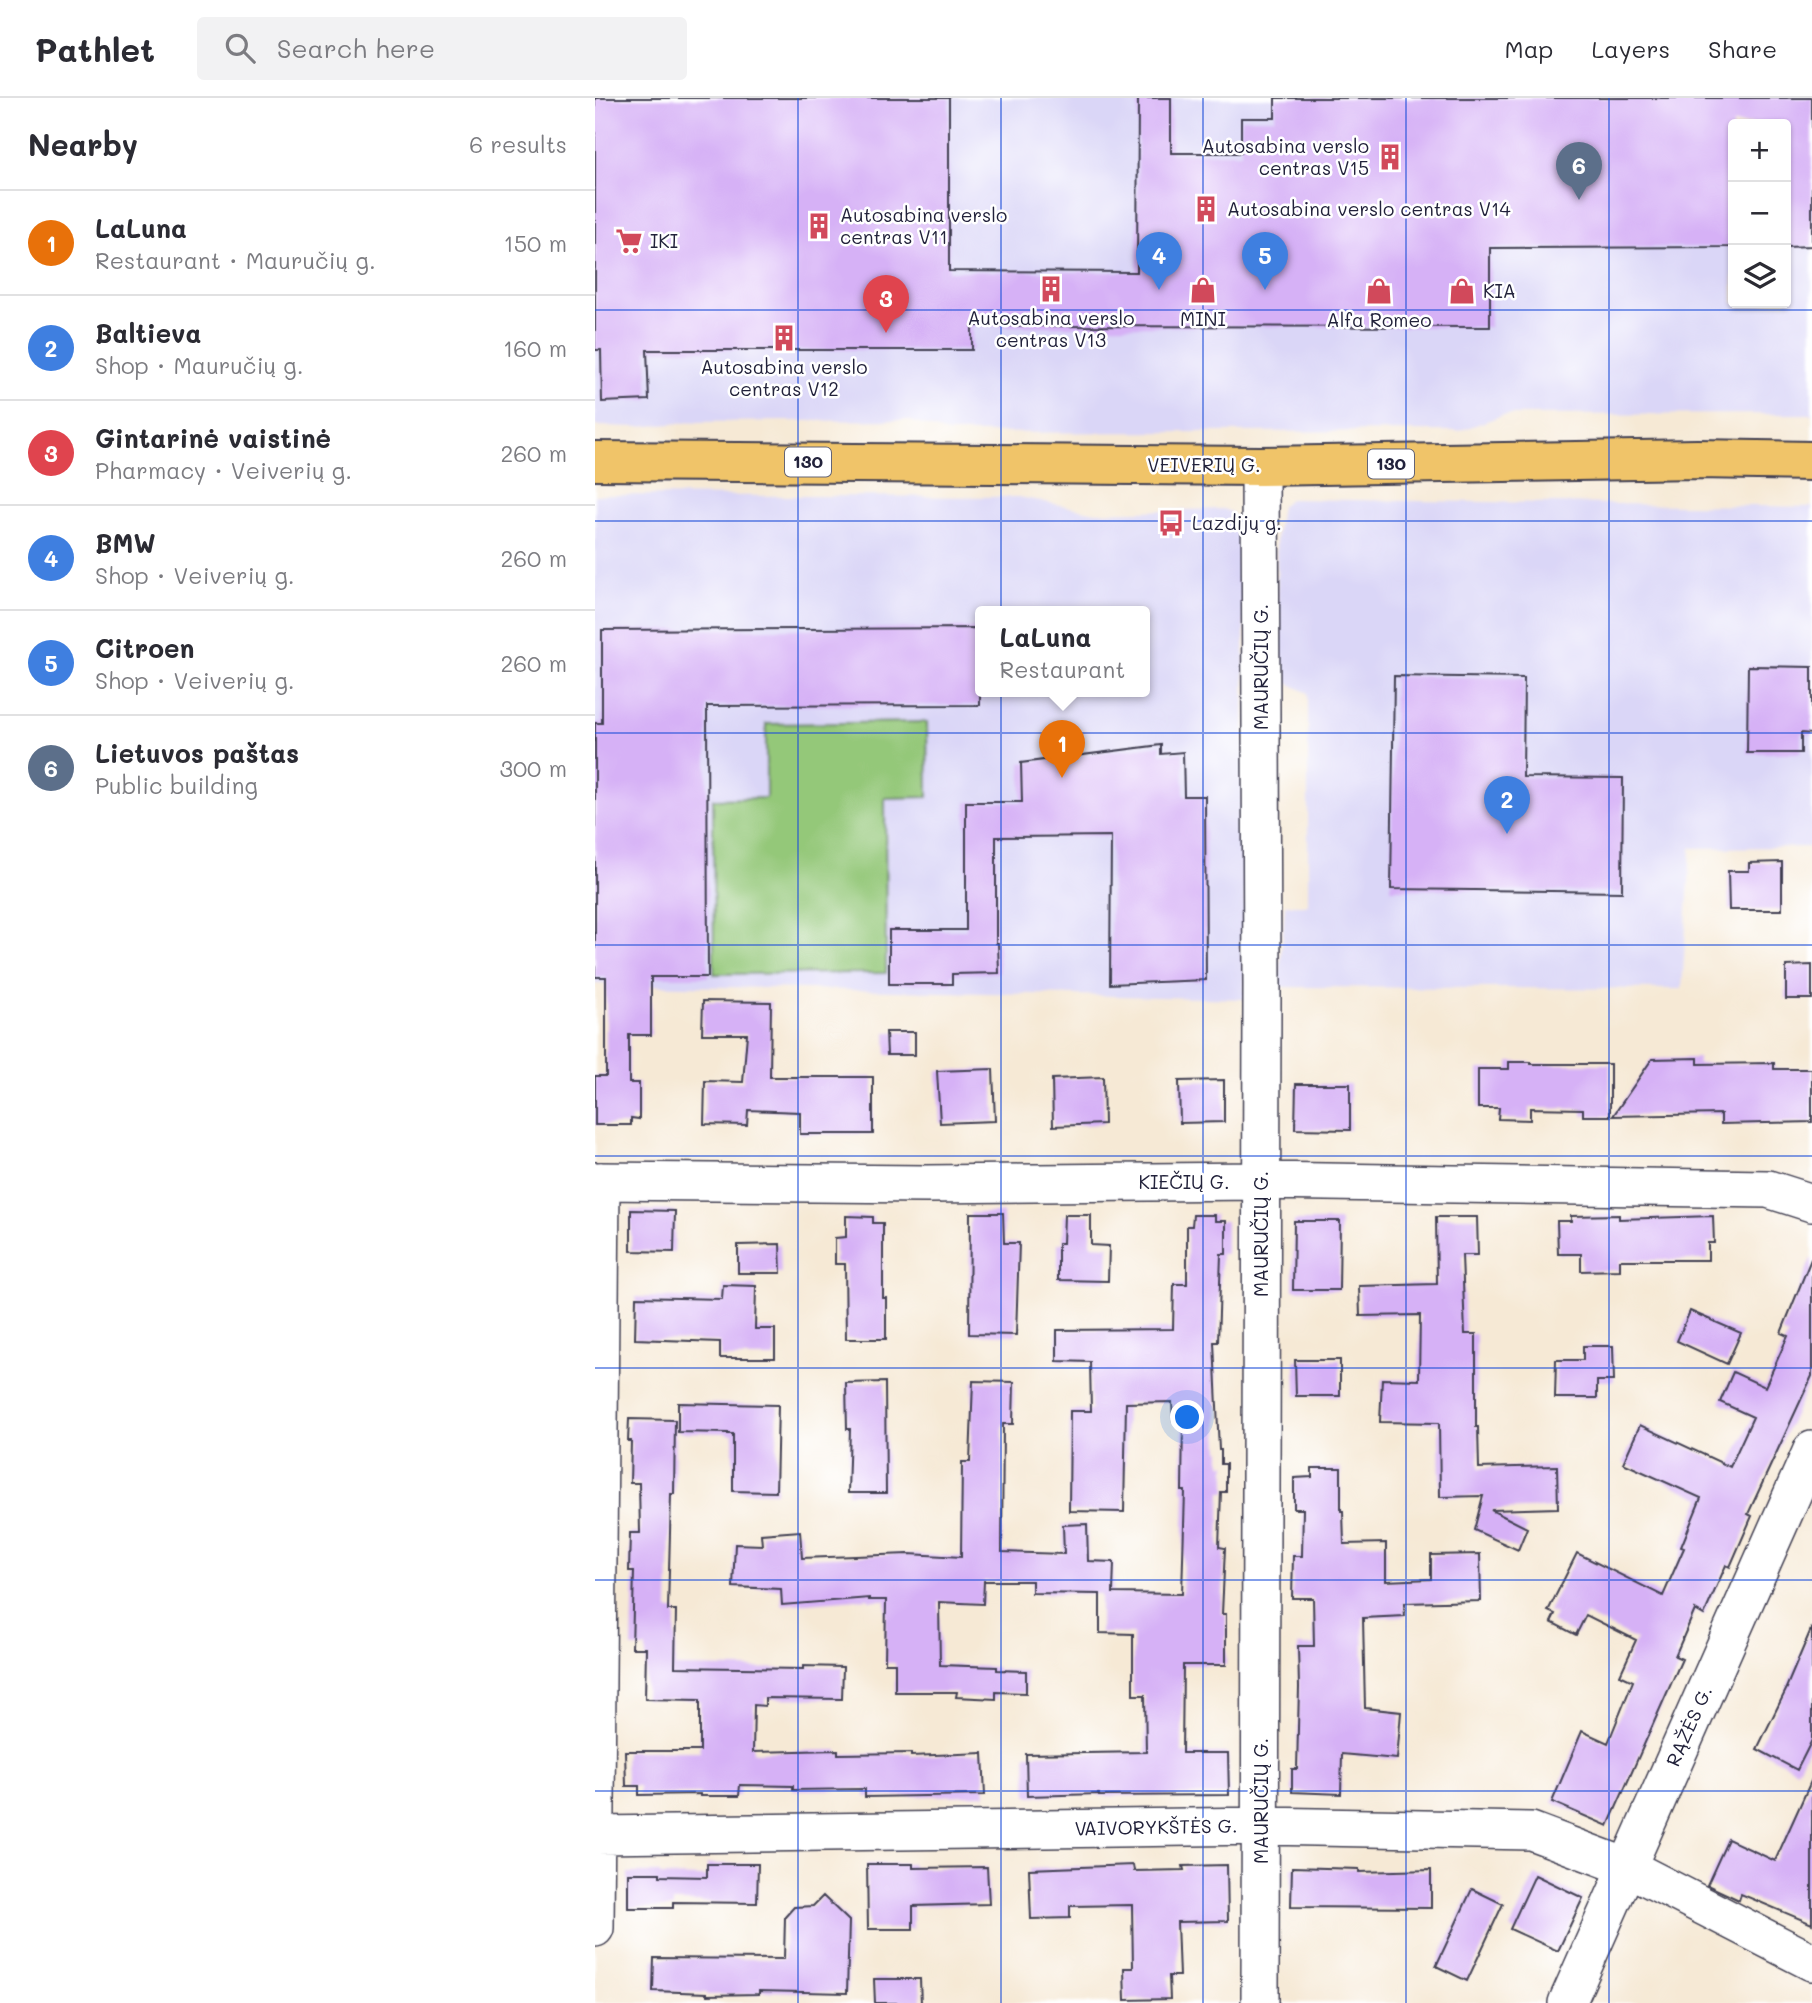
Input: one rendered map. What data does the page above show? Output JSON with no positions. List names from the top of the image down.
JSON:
{
  "streets": {
    "main road": ["130", "VEIVERIŲ G."],
    "street": [
      "MAURUČIŲ G.",
      "KIEČIŲ G.",
      "RĄŽĖS G.",
      "VAIVORYKŠTĖS G."
    ]
  },
  "crossings": [
    ["VEIVERIŲ G.", "MAURUČIŲ G."],
    ["MAURUČIŲ G.", "KIEČIŲ G."],
    ["MAURUČIŲ G.", "VAIVORYKŠTĖS G."],
    ["RĄŽĖS G.", "VAIVORYKŠTĖS G."]
  ],
  "places": {
    "building": [
      "Autosabina verslo centras V15",
      "Autosabina verslo centras V14",
      "Autosabina verslo centras V11",
      "Autosabina verslo centras V13",
      "Autosabina verslo centras V12"
    ],
    "supermarket": ["IKI"],
    "shop": ["MINI", "Alfa Romeo", "KIA"],
    "bus stop": ["Lazdijų g."]
  },
  "page": {
    "header": "Pathlet",
    "search": "Search here",
    "nav": ["Map", "Layers", "Share"],
    "heading": ["Nearby", "6 results"],
    "map_buttons": ["+", "−"],
    "pins": [
      "6",
      "4",
      "5",
      "3",
      "1",
      "2"
    ],
    "list": [
      {
        "mark": "1",
        "name": "LaLuna",
        "note": "Restaurant · Mauručių g.",
        "value": "150 m"
      },
      {
        "mark": "2",
        "name": "Baltieva",
        "note": "Shop · Mauručių g.",
        "value": "160 m"
      },
      {
        "mark": "3",
        "name": "Gintarinė vaistinė",
        "note": "Pharmacy · Veiverių g.",
        "value": "260 m"
      },
      {
        "mark": "4",
        "name": "BMW",
        "note": "Shop · Veiverių g.",
        "value": "260 m"
      },
      {
        "mark": "5",
        "name": "Citroen",
        "note": "Shop · Veiverių g.",
        "value": "260 m"
      },
      {
        "mark": "6",
        "name": "Lietuvos paštas",
        "note": "Public building",
        "value": "300 m"
      }
    ],
    "popup": ["LaLuna", "Restaurant"]
  }
}
